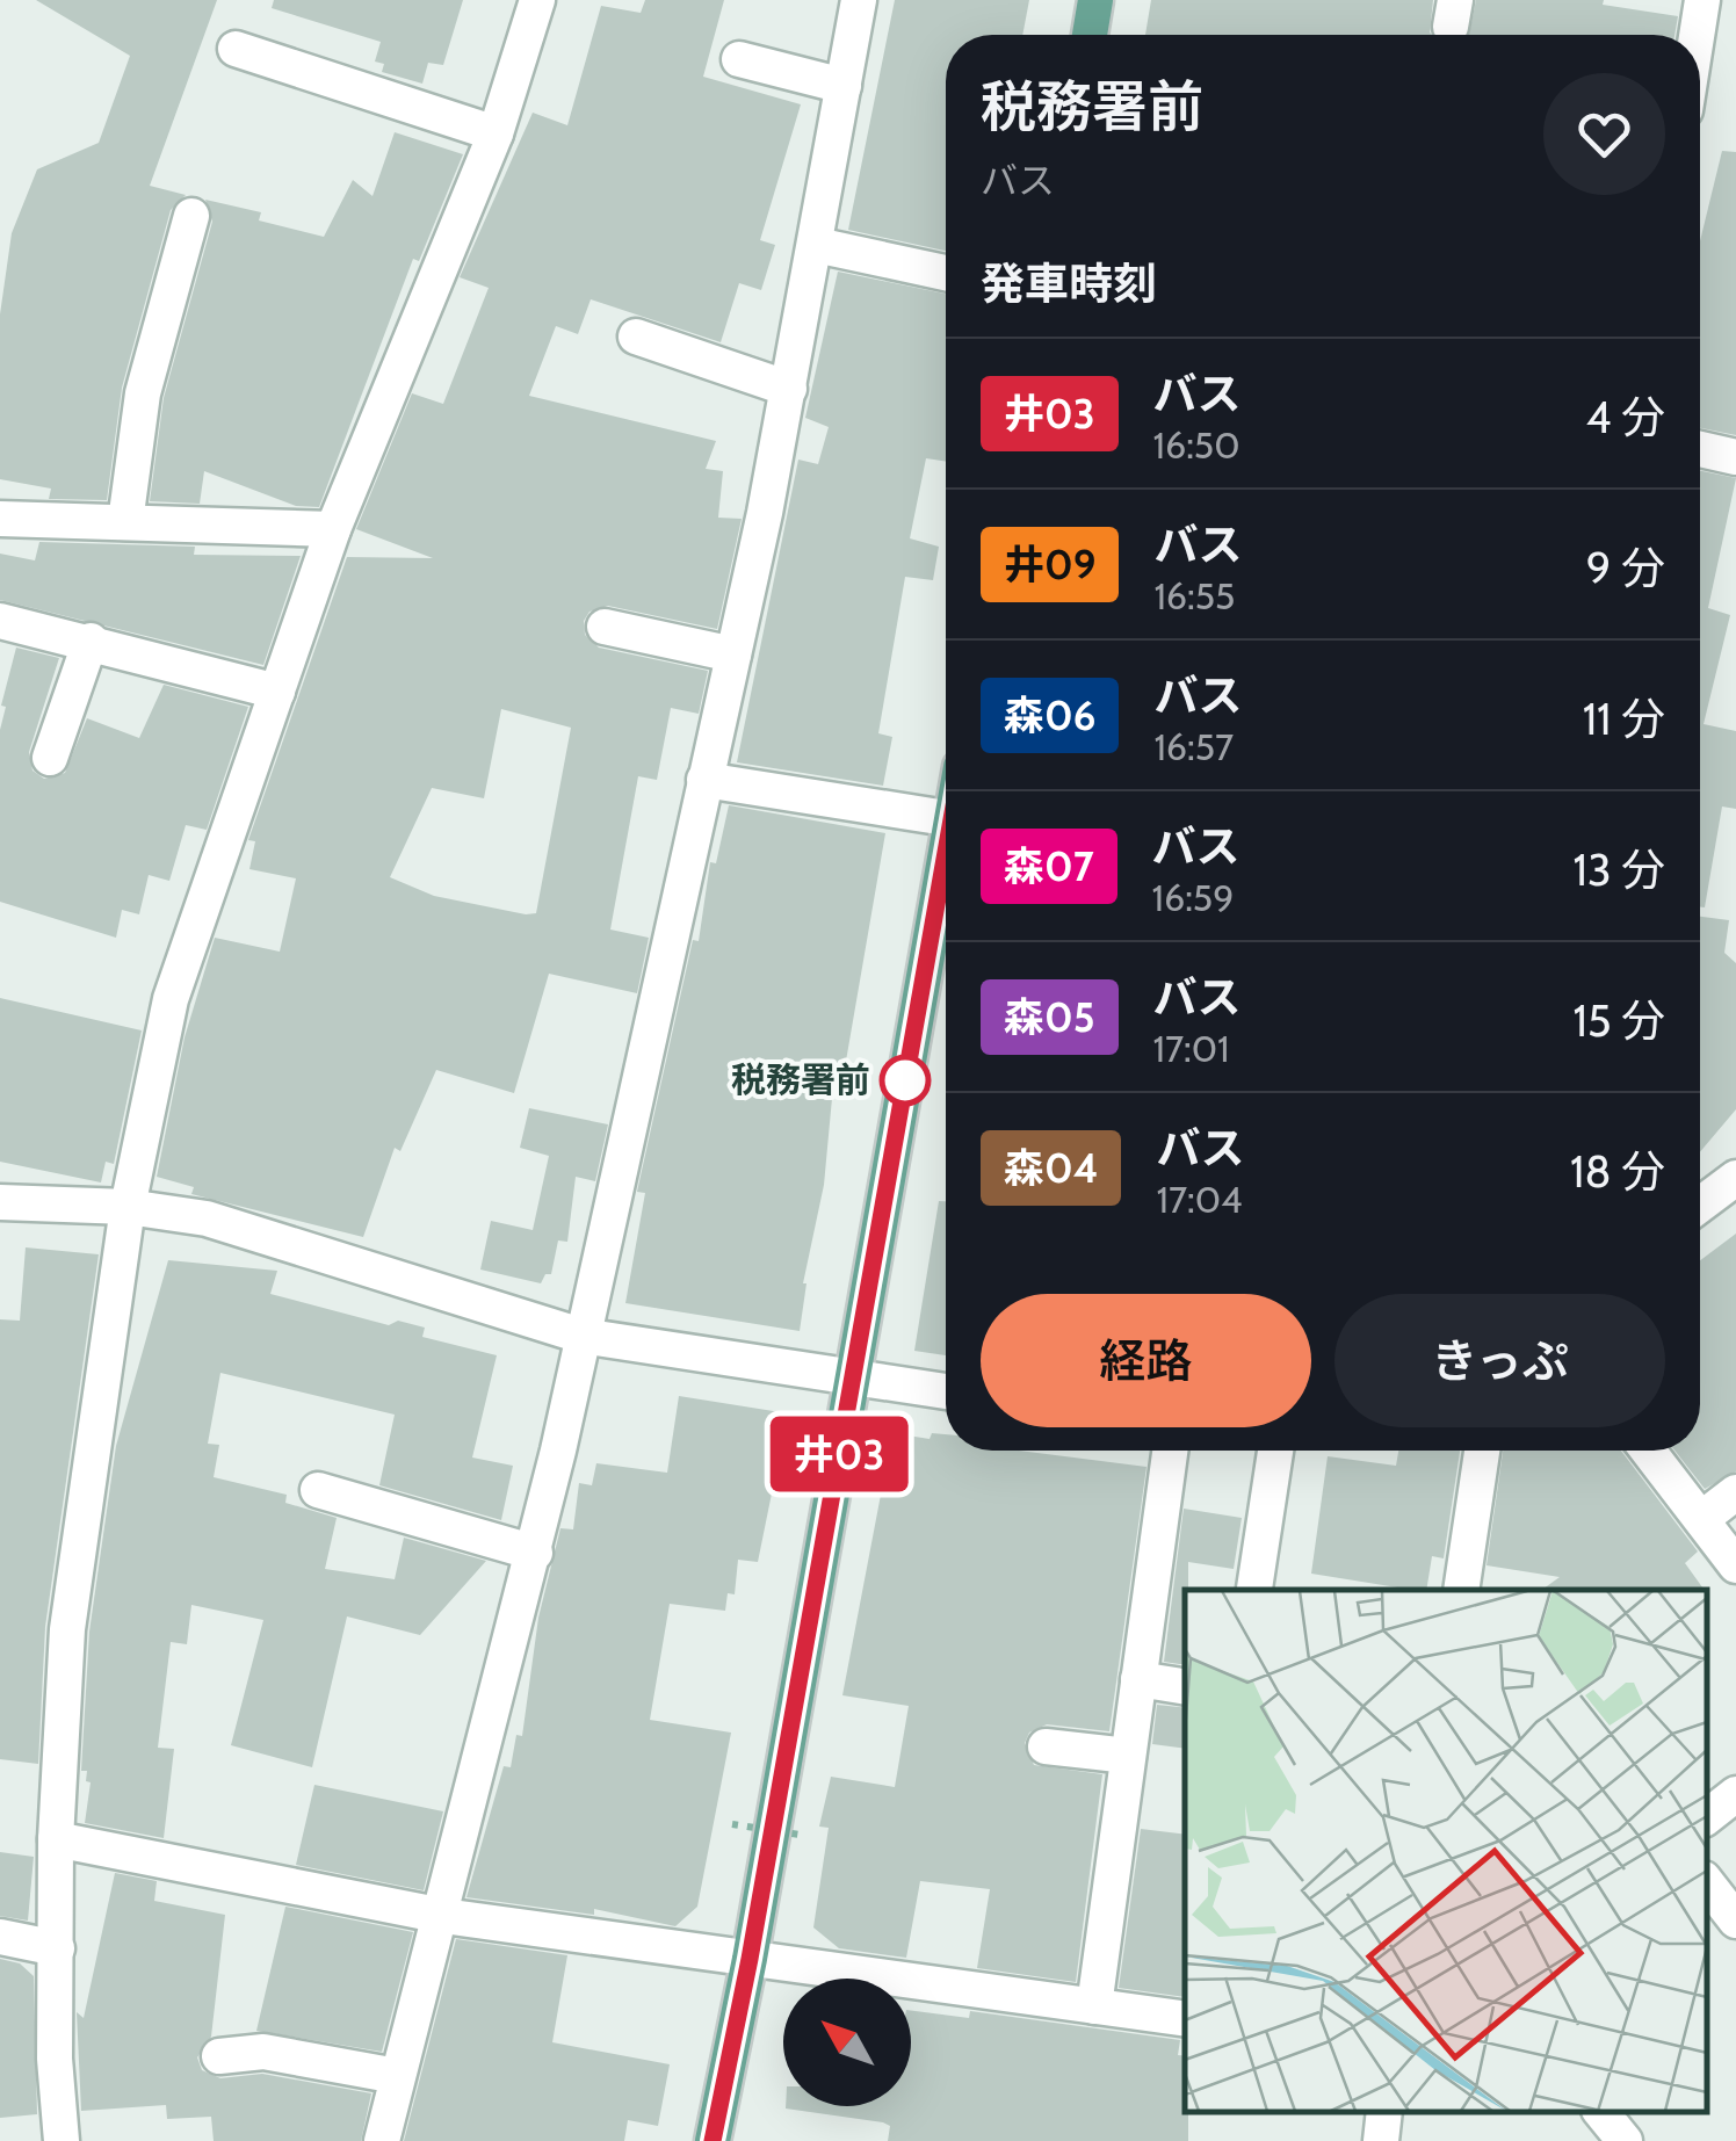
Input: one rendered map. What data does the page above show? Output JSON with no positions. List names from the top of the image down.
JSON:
{
  "places": ["税務署前"],
  "lines": ["bus line 井03"],
  "north": "top left",
  "page": {
    "on_map": "井03",
    "heading": [
      ["税務署前", "バス"],
      "発車時刻"
    ],
    "list": [
      {
        "mark": "井03",
        "name": "バス",
        "note": "16:50",
        "value": "4 分"
      },
      {
        "mark": "井09",
        "name": "バス",
        "note": "16:55",
        "value": "9 分"
      },
      {
        "mark": "森06",
        "name": "バス",
        "note": "16:57",
        "value": "11 分"
      },
      {
        "mark": "森07",
        "name": "バス",
        "note": "16:59",
        "value": "13 分"
      },
      {
        "mark": "森05",
        "name": "バス",
        "note": "17:01",
        "value": "15 分"
      },
      {
        "mark": "森04",
        "name": "バス",
        "note": "17:04",
        "value": "18 分"
      }
    ],
    "buttons": ["経路", "きっぷ"]
  }
}
